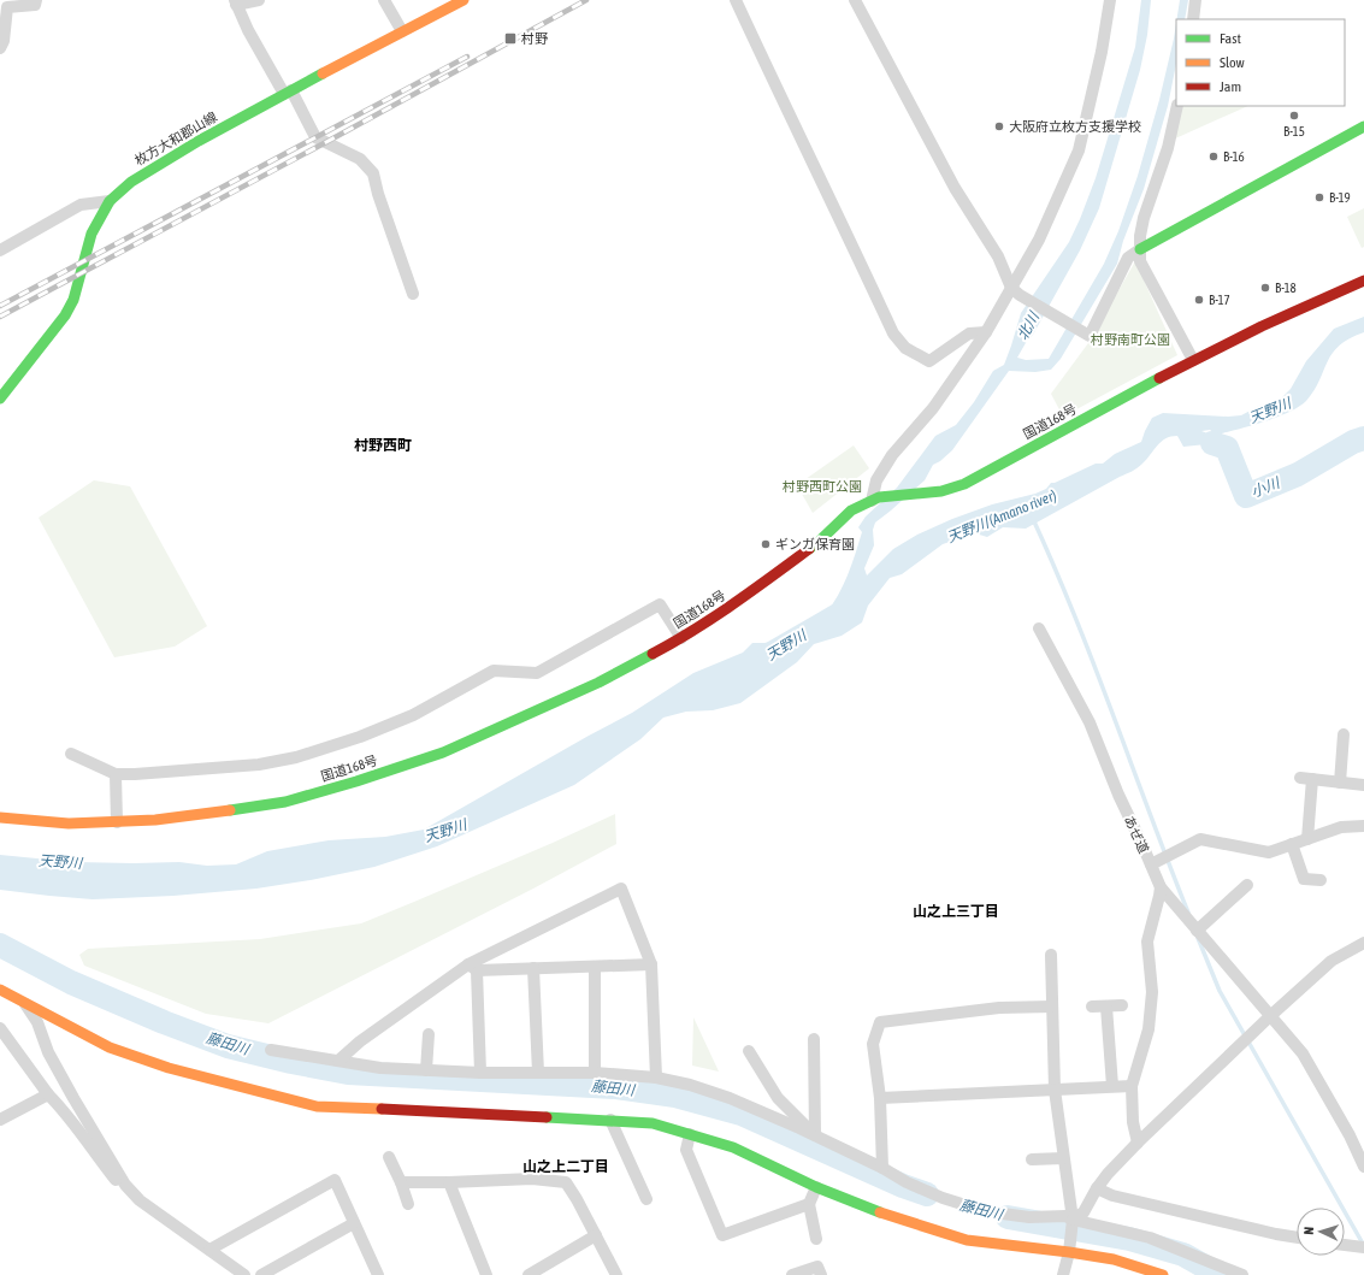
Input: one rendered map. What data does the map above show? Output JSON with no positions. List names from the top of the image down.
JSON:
{
  "streets": {
    "main road": ["枚方大和郡山線", "国道168号"],
    "street": ["あぜ道"]
  },
  "districts": ["村野西町", "山之上三丁目", "山之上二丁目"],
  "water": [
    "北川",
    "天野川",
    "小川",
    "天野川 (Amano river)",
    "藤田川"
  ],
  "parks": ["村野南町公園", "村野西町公園"],
  "places": {
    "transit": ["村野"],
    "other": [
      "B-15",
      "大阪府立枚方支援学校",
      "B-16",
      "B-19",
      "B-18",
      "B-17",
      "ギンガ保育園"
    ]
  },
  "legend": ["Fast", "Slow", "Jam"],
  "north": "left"
}
